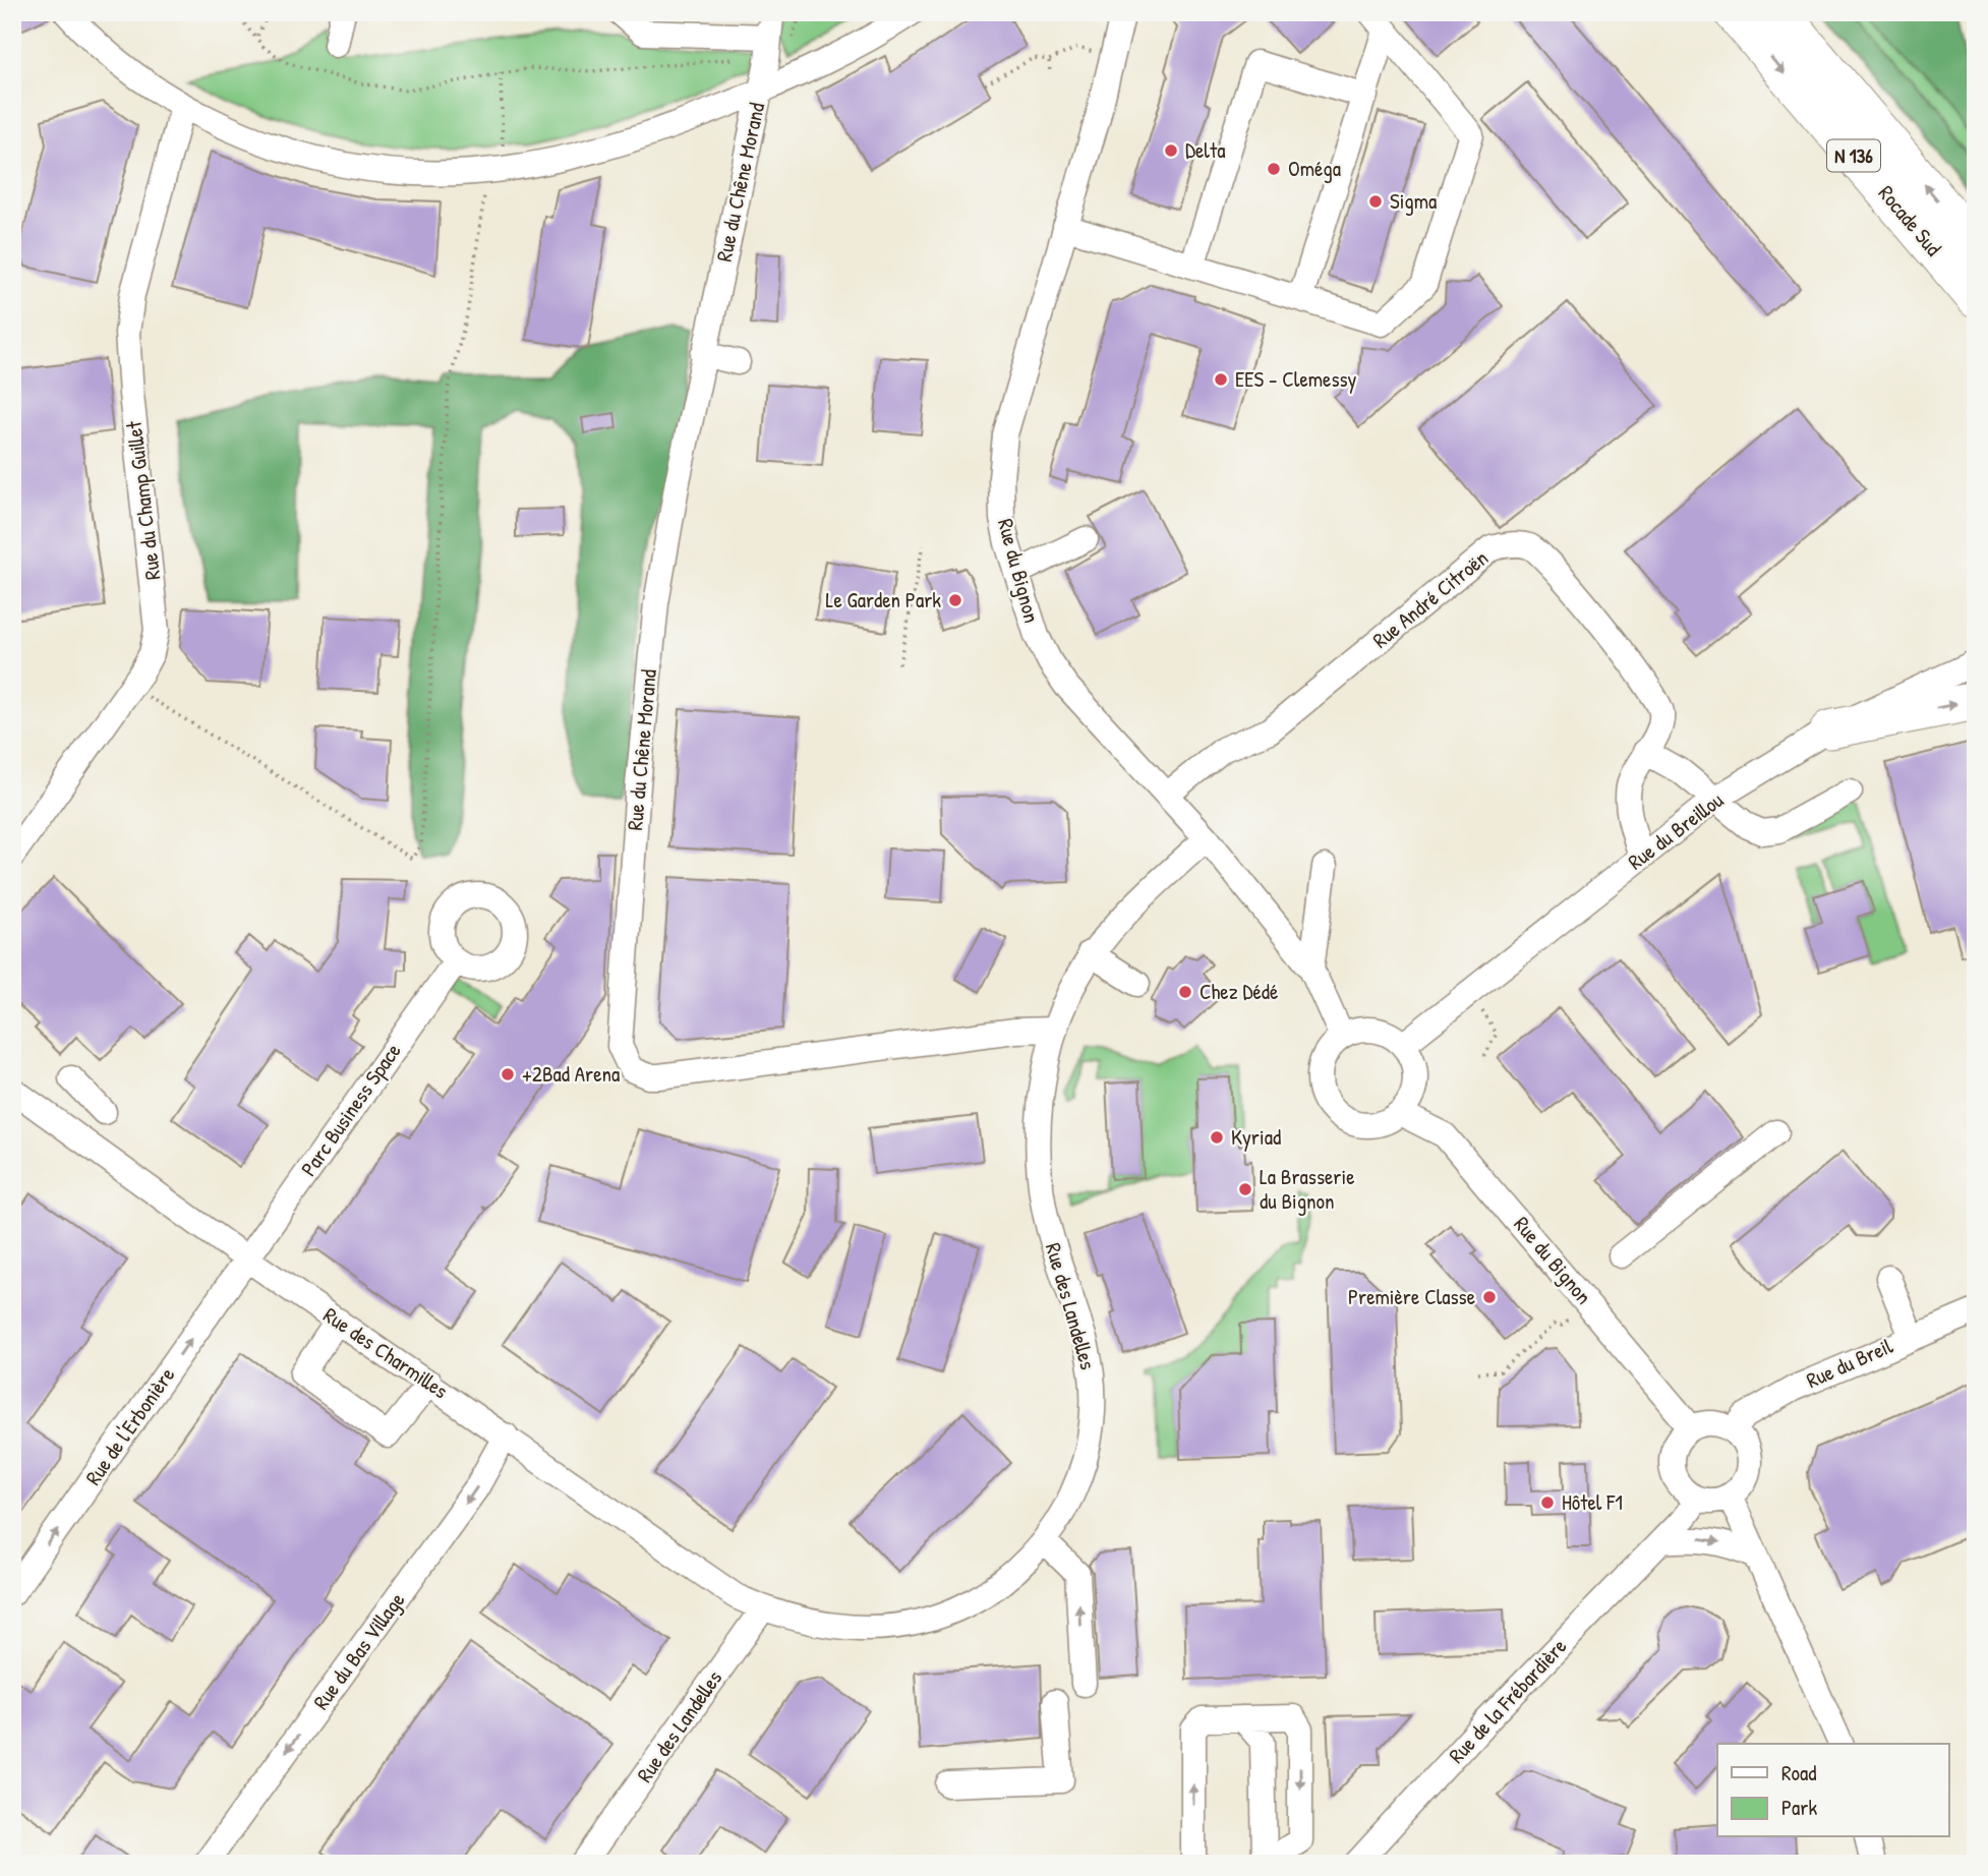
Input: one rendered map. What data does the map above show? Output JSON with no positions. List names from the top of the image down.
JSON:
{
  "streets": {
    "highway": ["N 136", "Rocade Sud"],
    "street": [
      "Rue du Chêne Morand",
      "Rue du Champ Guillet",
      "Rue du Bignon",
      "Rue André Citroën",
      "Rue du Breillou",
      "Parc Business Space",
      "Rue des Landelles",
      "Rue des Charmilles",
      "Rue du Breil",
      "Rue de l'Erbonière",
      "Rue du Bas Village",
      "Rue de la Frébardière"
    ]
  },
  "crossings": [
    ["Rue du Chêne Morand", "Rue des Landelles"],
    ["Rue du Bignon", "Rue André Citroën"],
    ["Rue du Bignon", "Rue du Breillou"],
    ["Rue du Bignon", "Rue des Landelles"],
    ["Rue du Bignon", "Rue du Breil"],
    ["Rue du Bignon", "Rue de la Frébardière"],
    ["Rue André Citroën", "Rue du Breillou"],
    ["Parc Business Space", "Rue des Charmilles"],
    ["Parc Business Space", "Rue de l'Erbonière"],
    ["Rue des Landelles", "Rue des Charmilles"],
    ["Rue des Charmilles", "Rue de l'Erbonière"],
    ["Rue des Charmilles", "Rue du Bas Village"],
    ["Rue du Breil", "Rue de la Frébardière"]
  ],
  "one_way": ["Rue de l'Erbonière", "Rue du Bas Village"],
  "places": [
    "Delta",
    "Oméga",
    "Sigma",
    "EES - Clemessy",
    "Le Garden Park",
    "Chez Dédé",
    "+2Bad Arena",
    "Kyriad",
    "La Brasserie du Bignon",
    "Première Classe",
    "Hôtel F1"
  ],
  "legend": ["Road", "Park"]
}
